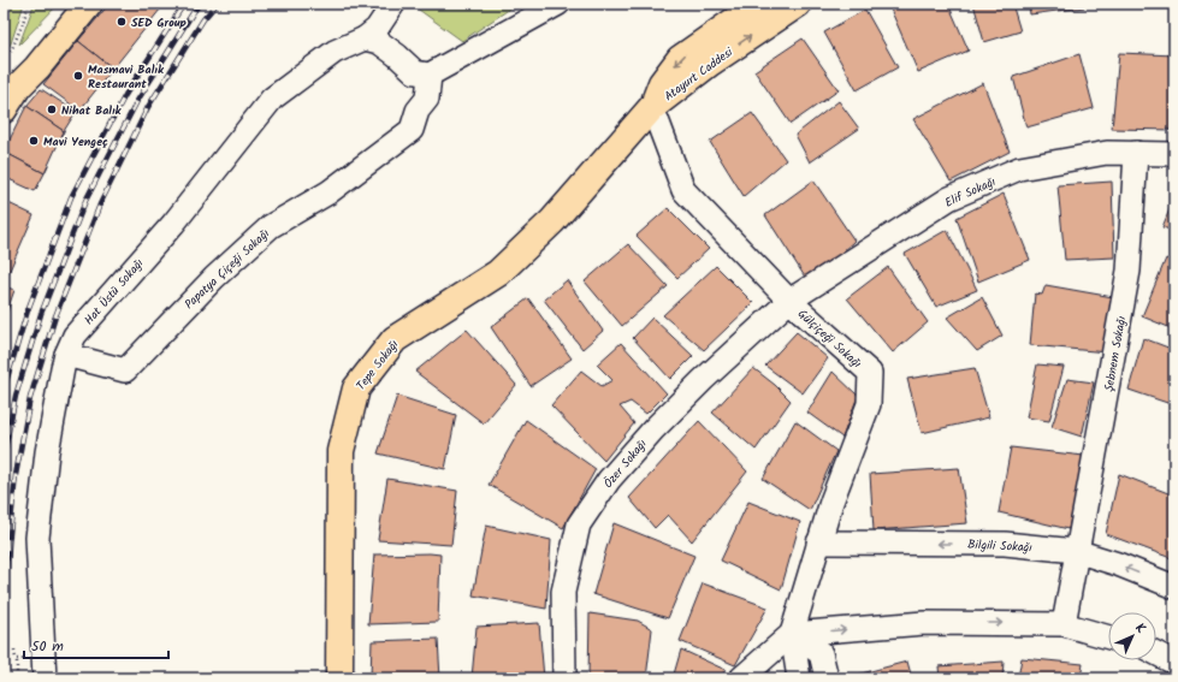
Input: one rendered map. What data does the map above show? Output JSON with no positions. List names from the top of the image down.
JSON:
{
  "streets": {
    "main road": ["Atayurt Caddesi", "Tepe Sokağı"],
    "street": [
      "Elif Sokağı",
      "Papatya Çiçeği Sokağı",
      "Hat Üstü Sokağı",
      "Gülçiçeği Sokağı",
      "Şebnem Sokağı",
      "Özer Sokağı",
      "Bilgili Sokağı"
    ]
  },
  "crossings": [
    ["Atayurt Caddesi", "Gülçiçeği Sokağı"],
    ["Atayurt Caddesi", "Tepe Sokağı"],
    ["Elif Sokağı", "Gülçiçeği Sokağı"],
    ["Elif Sokağı", "Şebnem Sokağı"],
    ["Elif Sokağı", "Özer Sokağı"],
    ["Papatya Çiçeği Sokağı", "Hat Üstü Sokağı"],
    ["Gülçiçeği Sokağı", "Tepe Sokağı"],
    ["Gülçiçeği Sokağı", "Özer Sokağı"],
    ["Gülçiçeği Sokağı", "Bilgili Sokağı"],
    ["Şebnem Sokağı", "Bilgili Sokağı"]
  ],
  "places": [
    "SED Group",
    "Masmavi Balık Restaurant",
    "Nihat Balık",
    "Mavi Yengeç"
  ],
  "scale_bar": "50 m",
  "north": "top right"
}
